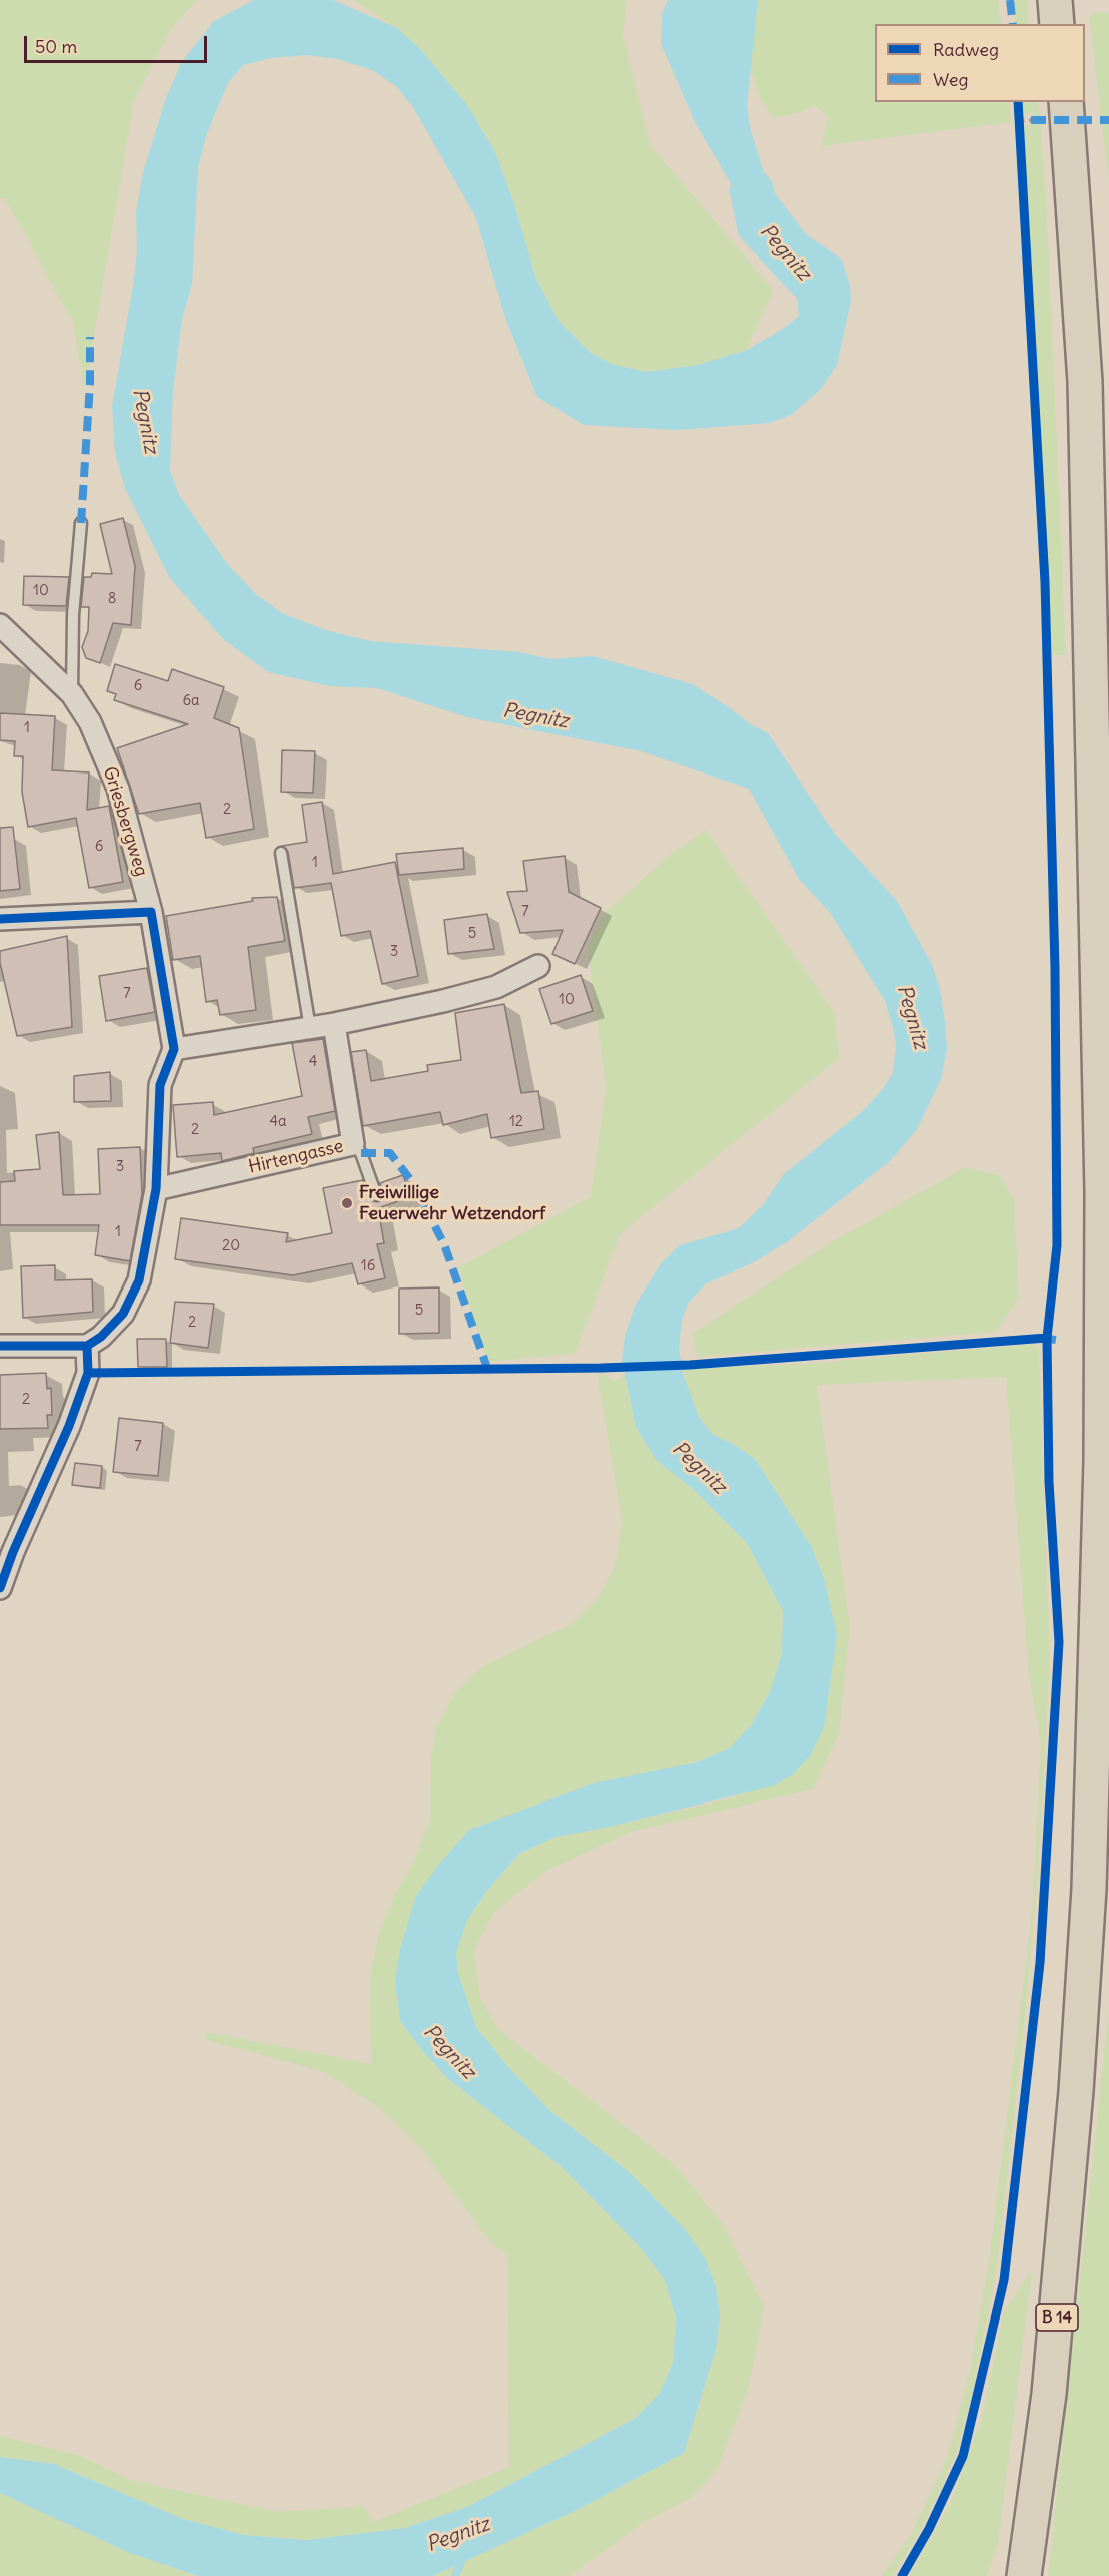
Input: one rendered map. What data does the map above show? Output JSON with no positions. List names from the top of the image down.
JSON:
{
  "streets": {
    "main road": ["B 14"],
    "street": ["Griesbergweg", "Hirtengasse"]
  },
  "water": ["Pegnitz"],
  "places": ["Freiwillige Feuerwehr Wetzendorf"],
  "house_numbers": [
    "10",
    "8",
    "6",
    "6a",
    "1",
    "2",
    "6",
    "1",
    "7",
    "5",
    "3",
    "7",
    "10",
    "4",
    "4a",
    "12",
    "2",
    "3",
    "1",
    "20",
    "16",
    "5",
    "2",
    "2",
    "7"
  ],
  "legend": ["Radweg", "Weg"],
  "scale_bar": "50 m"
}
